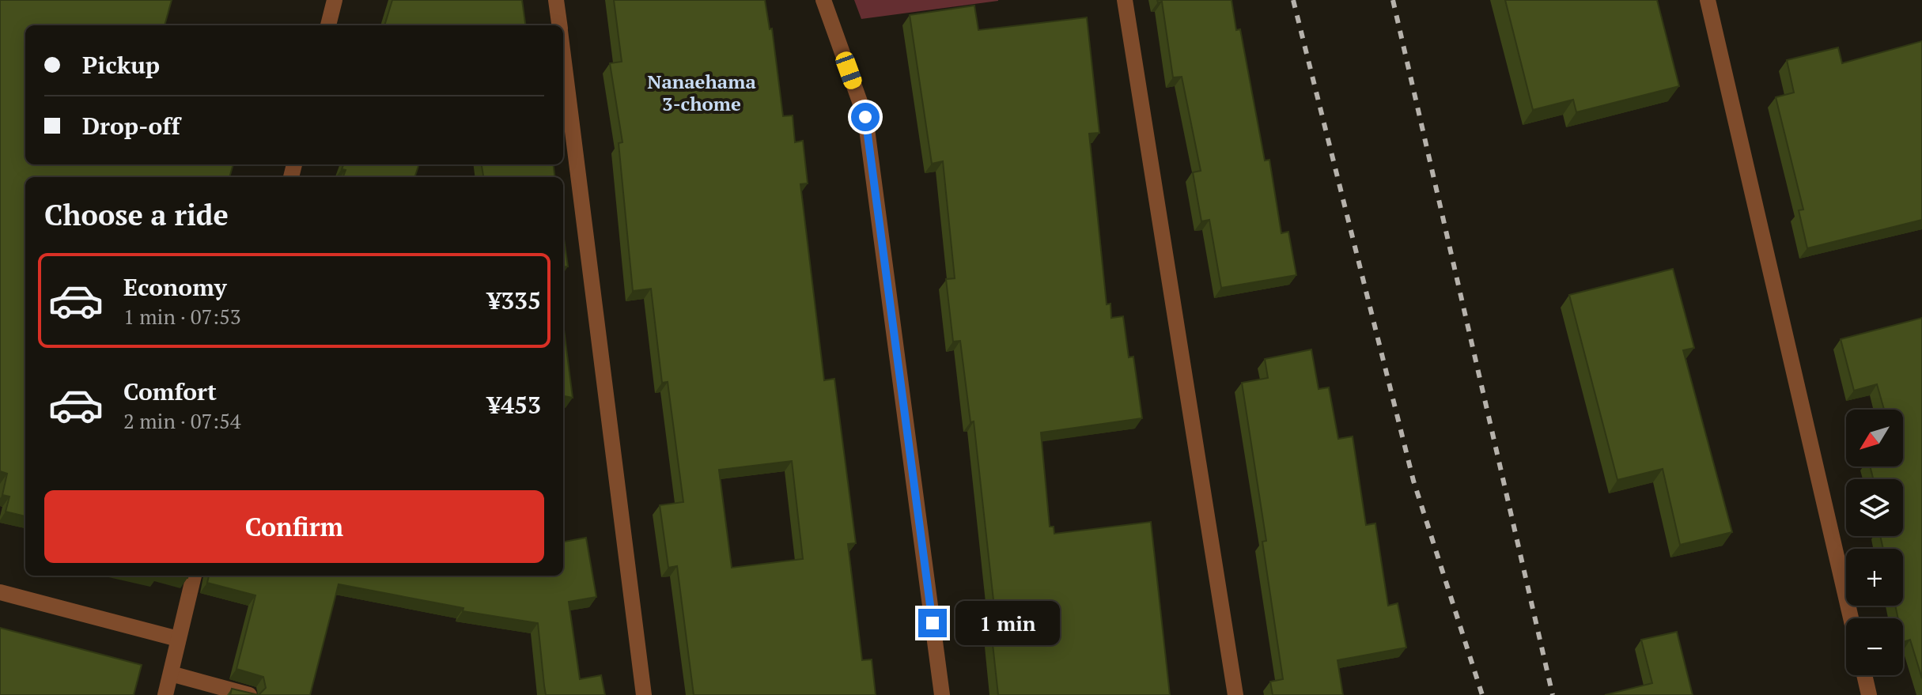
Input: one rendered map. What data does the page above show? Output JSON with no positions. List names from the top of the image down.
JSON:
{
  "districts": ["Nanaehama 3-chome"],
  "north": "bottom left",
  "page": {
    "banner": ["Pickup", "Drop-off"],
    "heading": "Choose a ride",
    "list": [
      {
        "name": "Economy",
        "note": "1 min · 07:53",
        "value": "¥335"
      },
      {
        "name": "Comfort",
        "note": "2 min · 07:54",
        "value": "¥453"
      }
    ],
    "map_buttons": ["+", "−"],
    "buttons": "Confirm",
    "bubble": "1 min"
  }
}
